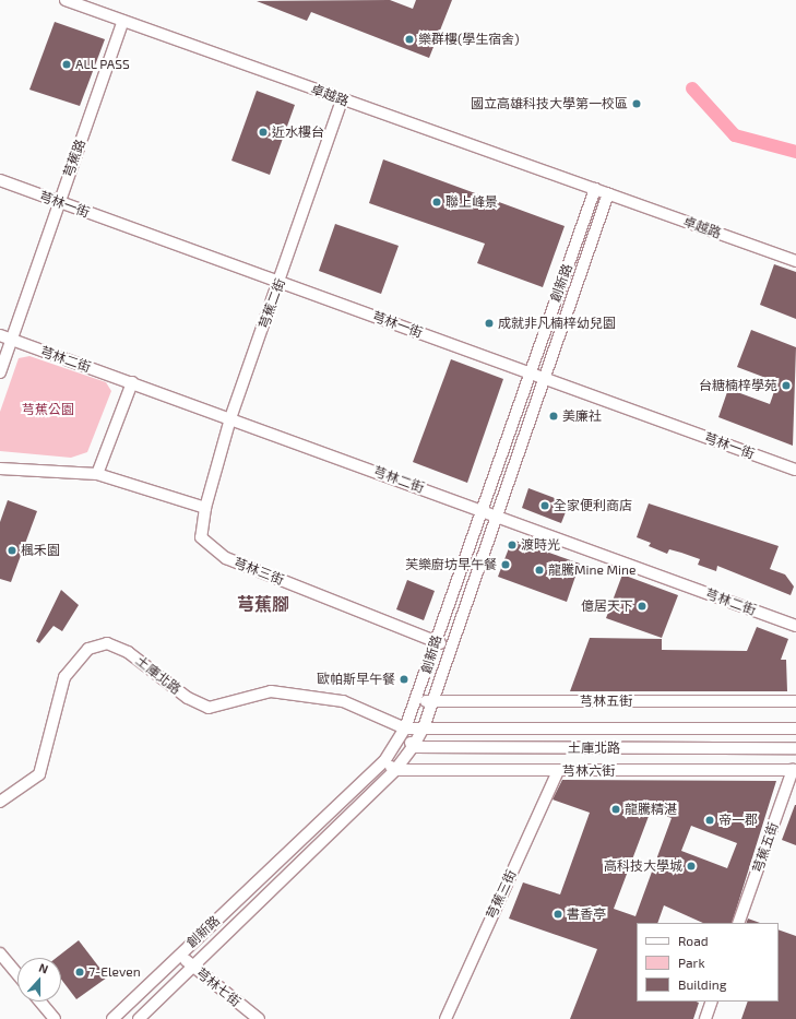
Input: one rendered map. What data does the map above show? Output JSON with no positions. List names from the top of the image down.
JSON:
{
  "streets": {
    "street": [
      "卓越路",
      "芎蕉路",
      "芎林一街",
      "創新路",
      "芎蕉二街",
      "芎林二街",
      "芎林三街",
      "土庫北路",
      "芎林五街",
      "芎林六街",
      "芎蕉五街",
      "芎蕉三街",
      "芎林七街"
    ]
  },
  "crossings": [
    ["卓越路", "芎蕉路"],
    ["卓越路", "創新路"],
    ["卓越路", "芎蕉二街"],
    ["芎蕉路", "芎林一街"],
    ["芎蕉路", "芎林二街"],
    ["芎林一街", "創新路"],
    ["芎林一街", "芎蕉二街"],
    ["創新路", "芎林二街"],
    ["創新路", "芎林三街"],
    ["創新路", "土庫北路"],
    ["創新路", "芎林五街"],
    ["創新路", "芎林六街"],
    ["創新路", "芎林七街"],
    ["芎蕉二街", "芎林二街"],
    ["芎蕉二街", "芎林三街"],
    ["芎林六街", "芎蕉五街"],
    ["芎林六街", "芎蕉三街"]
  ],
  "districts": ["芎蕉腳"],
  "parks": ["芎蕉公園"],
  "places": [
    "樂群樓(學生宿舍)",
    "ALL PASS",
    "國立高雄科技大學第一校區",
    "近水樓台",
    "聯上峰景",
    "成就非凡楠梓幼兒園",
    "台糖楠梓學苑",
    "美廉社",
    "全家便利商店",
    "渡時光",
    "楓禾園",
    "芙樂廚坊早午餐",
    "龍騰Mine Mine",
    "億居天下",
    "歐帕斯早午餐",
    "龍騰精湛",
    "帝一郡",
    "高科技大學城",
    "書香亭",
    "7-Eleven"
  ],
  "legend": ["Road", "Park", "Building"],
  "north": "top"
}
